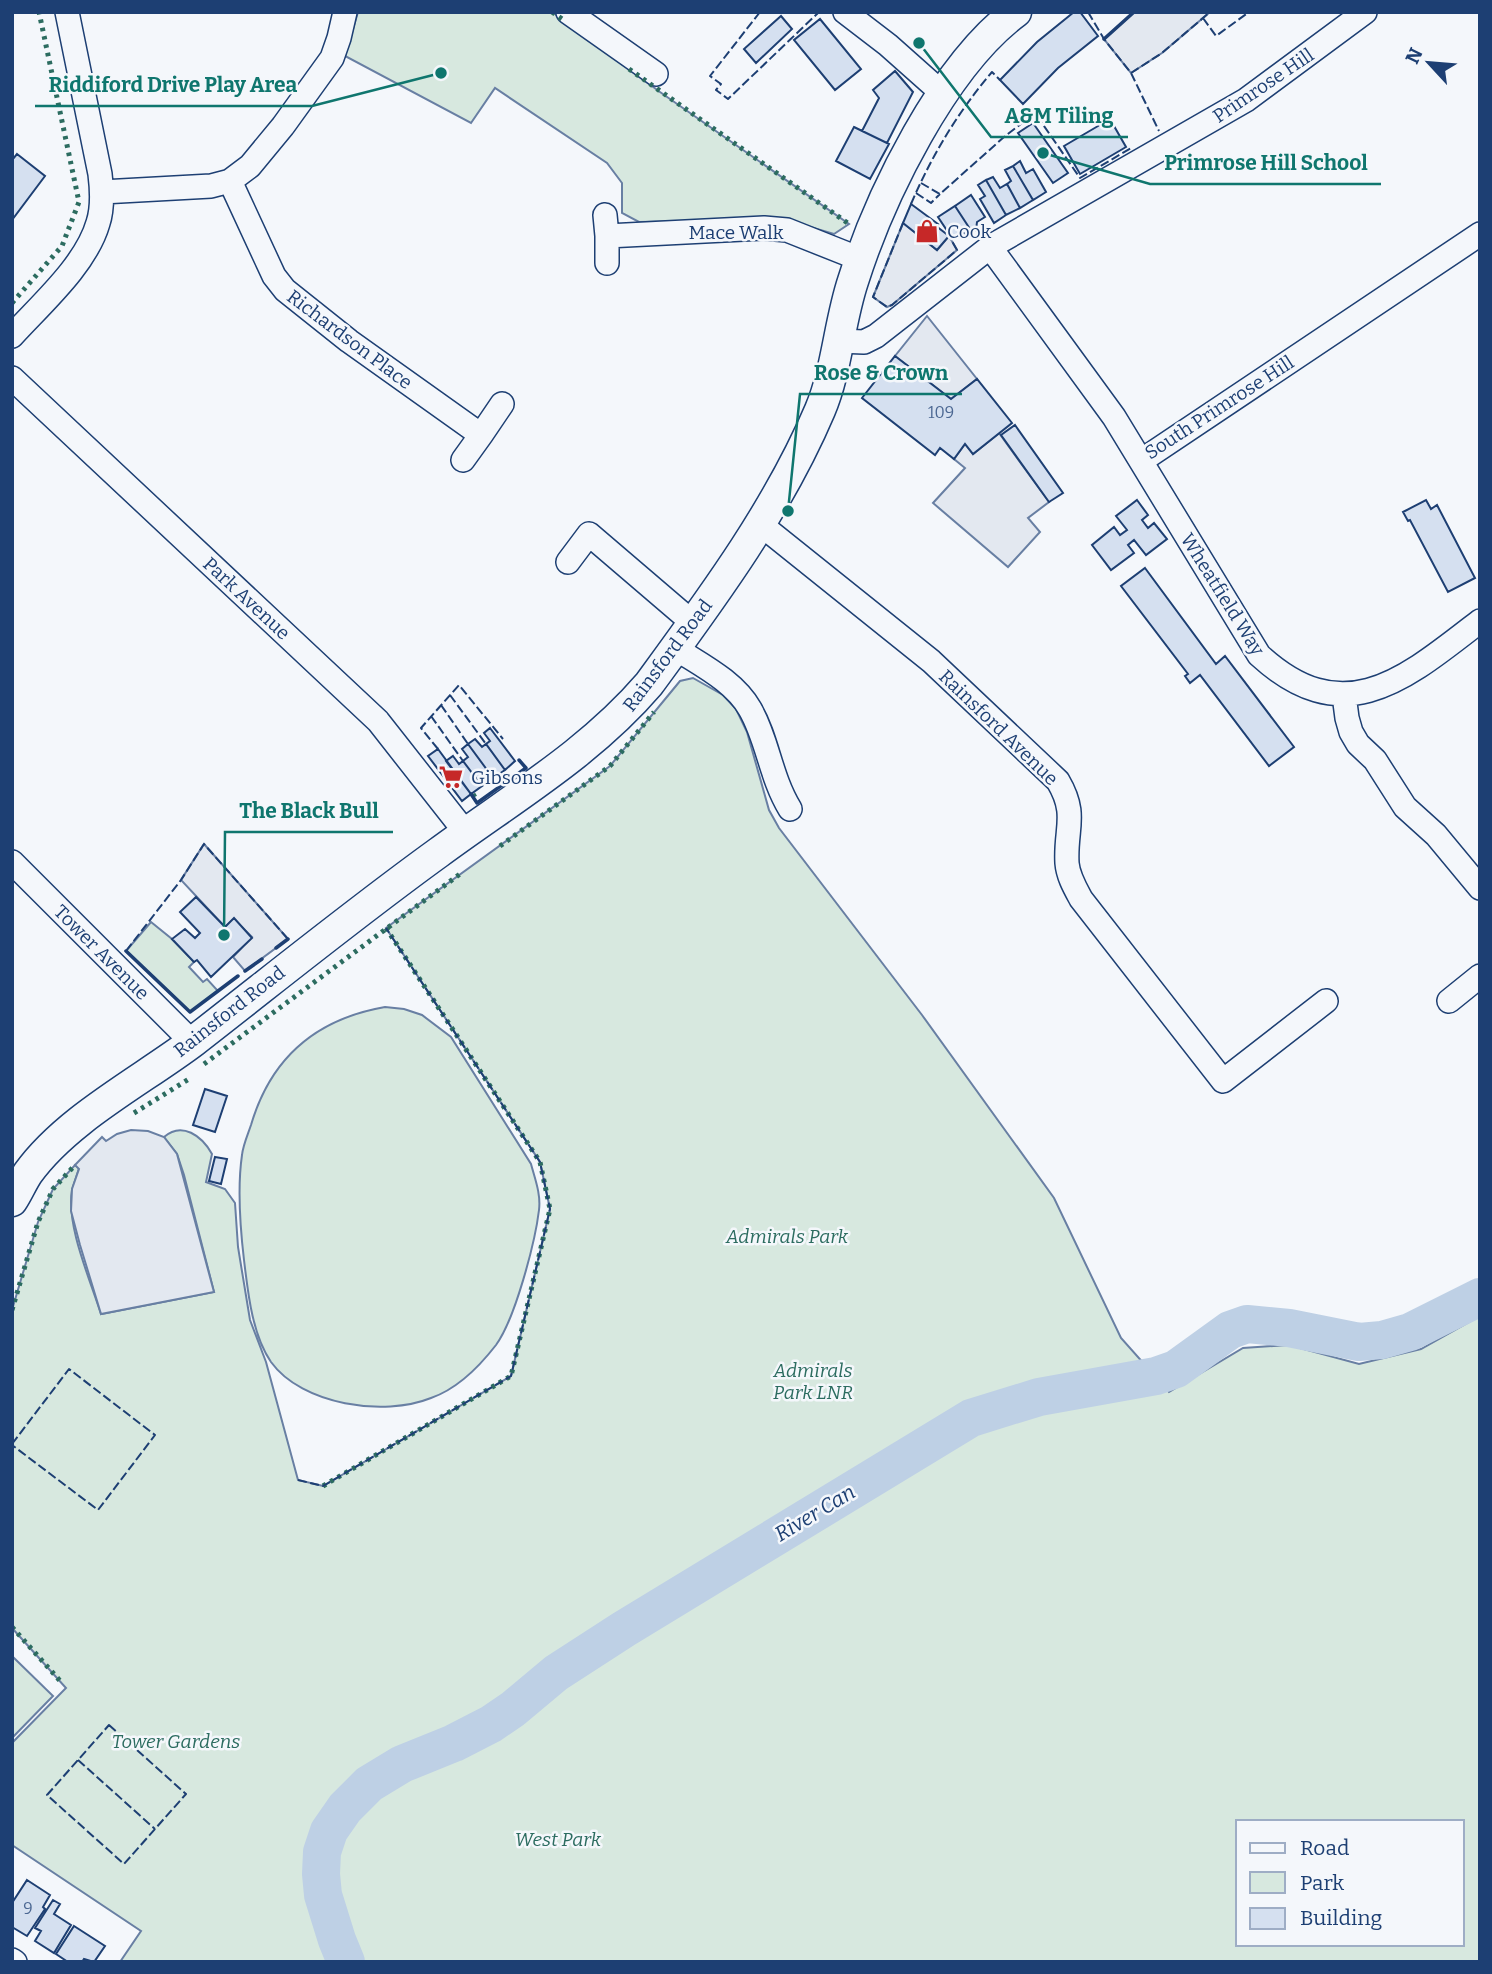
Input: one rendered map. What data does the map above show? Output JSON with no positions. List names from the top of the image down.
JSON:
{
  "streets": {
    "main road": ["Rainsford Road"],
    "street": [
      "Primrose Hill",
      "Mace Walk",
      "Richardson Place",
      "South Primrose Hill",
      "Wheatfield Way",
      "Park Avenue",
      "Rainsford Avenue",
      "Tower Avenue"
    ]
  },
  "crossings": [
    ["Primrose Hill", "South Primrose Hill"],
    ["Primrose Hill", "Rainsford Road"],
    ["Mace Walk", "Rainsford Road"],
    ["South Primrose Hill", "Wheatfield Way"],
    ["Park Avenue", "Rainsford Road"],
    ["Rainsford Road", "Rainsford Avenue"],
    ["Rainsford Road", "Tower Avenue"]
  ],
  "water": ["River Can"],
  "parks": [
    "Admirals Park",
    "Admirals Park LNR",
    "Tower Gardens",
    "West Park"
  ],
  "places": {
    "other": [
      "A&M Tiling",
      "Riddiford Drive Play Area",
      "Primrose Hill School",
      "Rose & Crown",
      "The Black Bull"
    ],
    "shop": ["Cook"],
    "supermarket": ["Gibsons"]
  },
  "house_numbers": ["109", "9"],
  "legend": ["Road", "Park", "Building"],
  "north": "top left"
}
